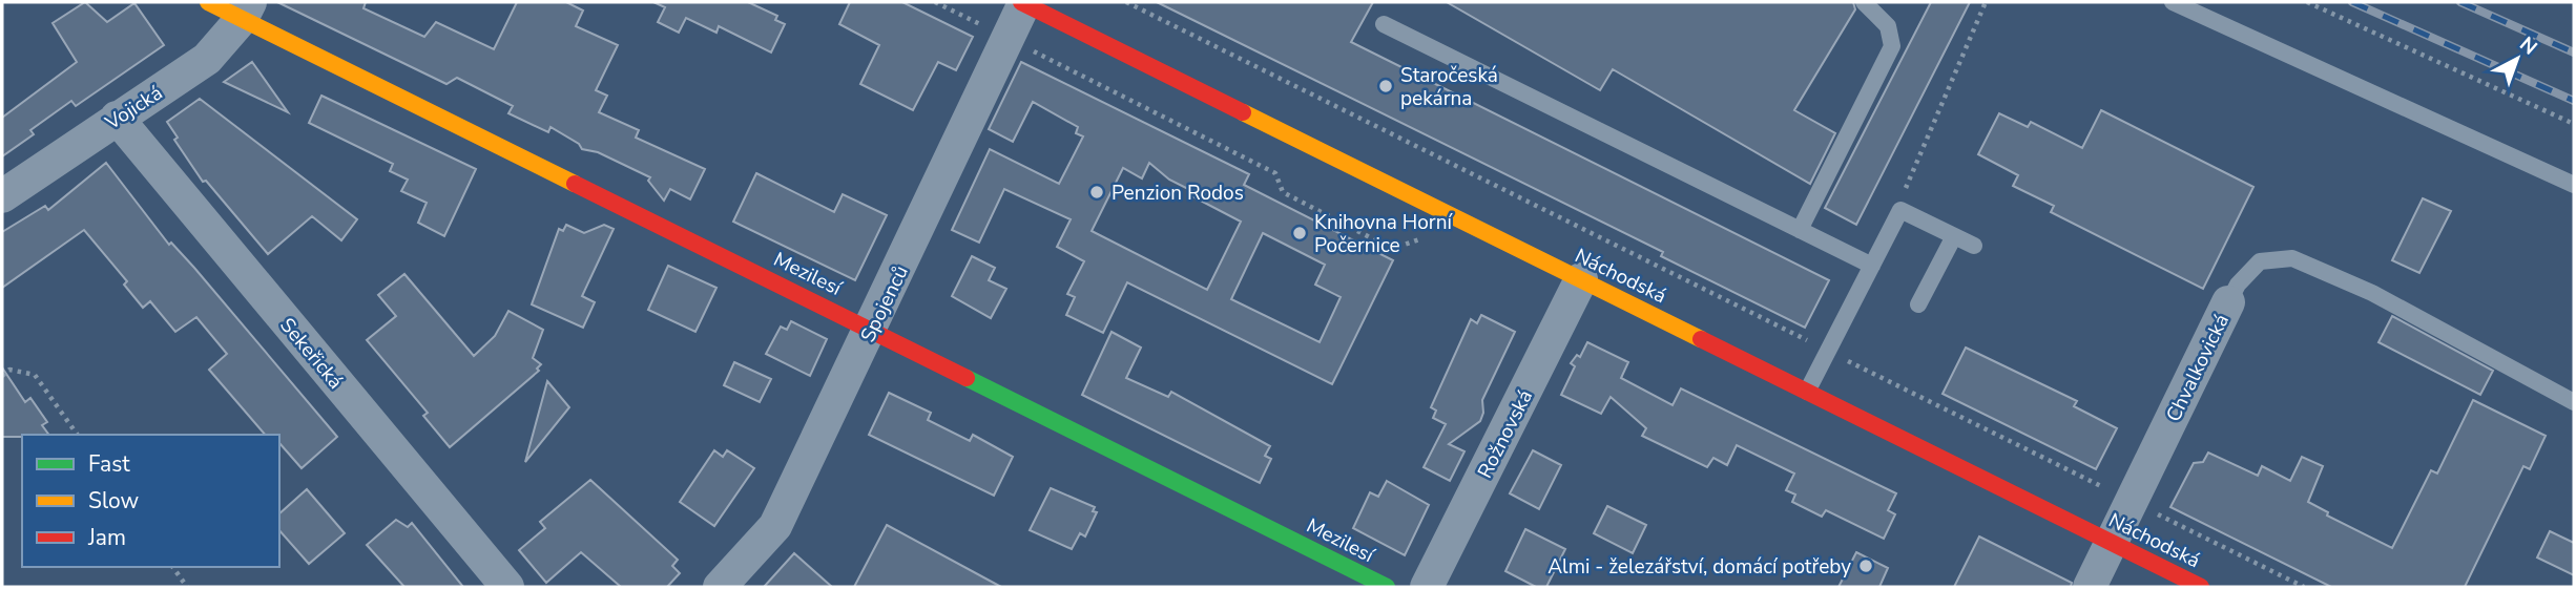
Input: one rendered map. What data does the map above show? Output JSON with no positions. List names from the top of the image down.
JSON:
{
  "streets": {
    "street": [
      "Vojická",
      "Mezilesí",
      "Náchodská",
      "Spojenců",
      "Sekeřická",
      "Chvalkovická",
      "Rožnovská"
    ]
  },
  "crossings": [
    ["Vojická", "Mezilesí"],
    ["Vojická", "Sekeřická"],
    ["Mezilesí", "Spojenců"],
    ["Náchodská", "Spojenců"],
    ["Náchodská", "Chvalkovická"],
    ["Náchodská", "Rožnovská"]
  ],
  "places": [
    "Staročeská pekárna",
    "Penzion Rodos",
    "Knihovna Horní Počernice",
    "Almi - železářství, domácí potřeby"
  ],
  "legend": ["Fast", "Slow", "Jam"],
  "north": "top right"
}
